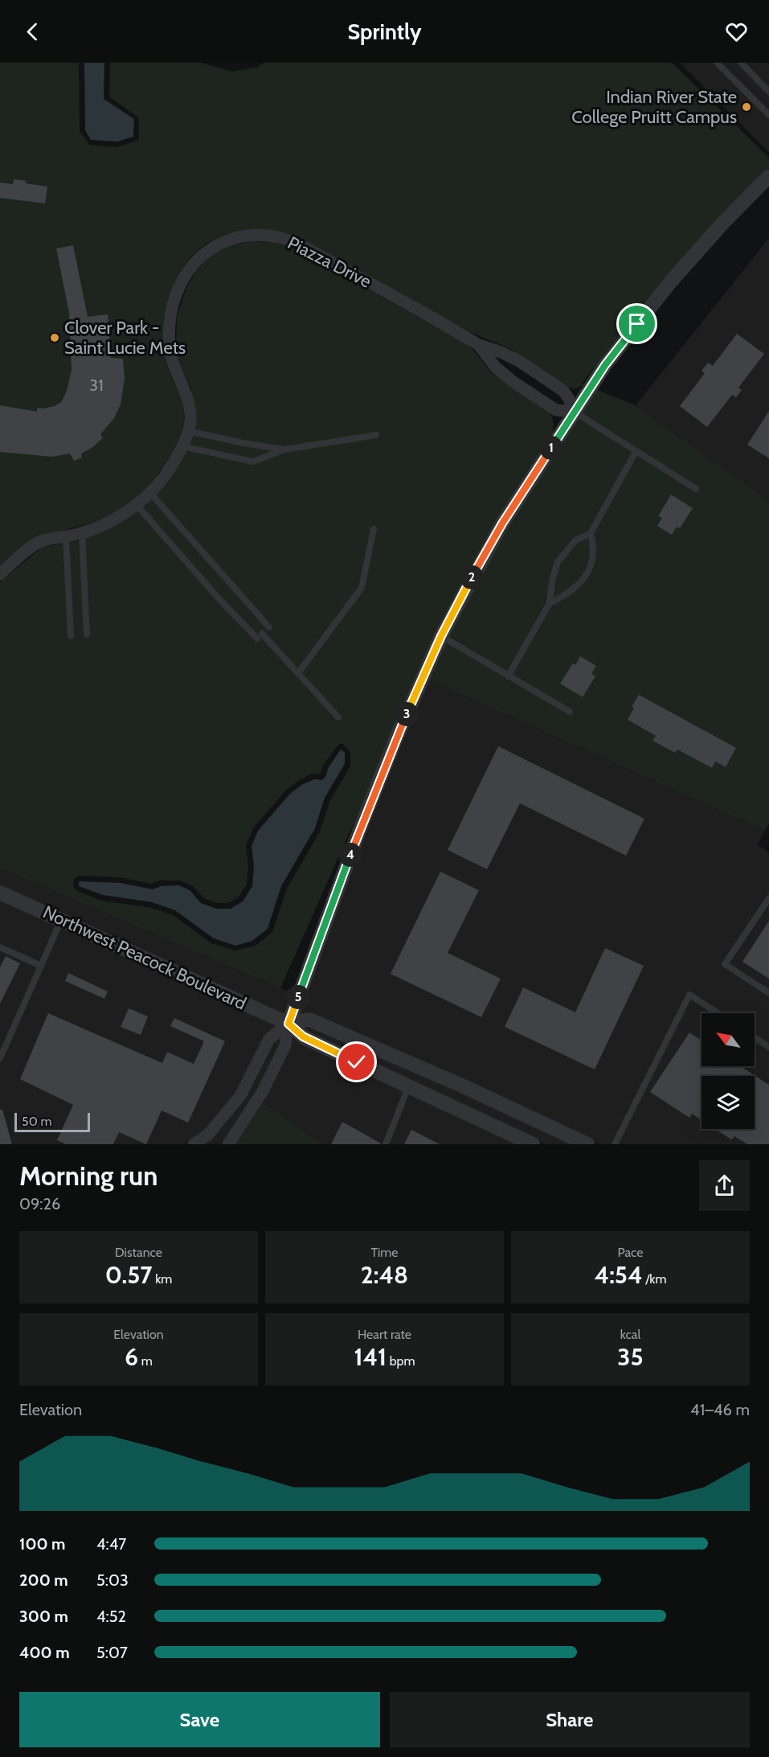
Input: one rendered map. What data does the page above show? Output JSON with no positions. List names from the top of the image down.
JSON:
{
  "streets": {
    "street": ["Piazza Drive", "Northwest Peacock Boulevard"]
  },
  "places": ["Indian River State College Pruitt Campus", "Clover Park - Saint Lucie Mets"],
  "house_numbers": ["31"],
  "scale_bar": "50 m",
  "north": "top left",
  "page": {
    "header": "Sprintly",
    "pins": [
      "1",
      "2",
      "3",
      "4",
      "5"
    ],
    "scale": "50 m",
    "heading": ["Morning run", "09:26"],
    "stats": [
      ["Distance", "0.57 km"],
      ["Time", "2:48"],
      ["Pace", "4:54 /km"],
      ["Elevation", "6 m"],
      ["Heart rate", "141 bpm"],
      ["kcal", "35"]
    ],
    "chart": ["Elevation", "41–46 m"],
    "list": [
      {
        "name": "100 m",
        "note": "4:47"
      },
      {
        "name": "200 m",
        "note": "5:03"
      },
      {
        "name": "300 m",
        "note": "4:52"
      },
      {
        "name": "400 m",
        "note": "5:07"
      }
    ],
    "buttons": ["Save", "Share"]
  }
}
